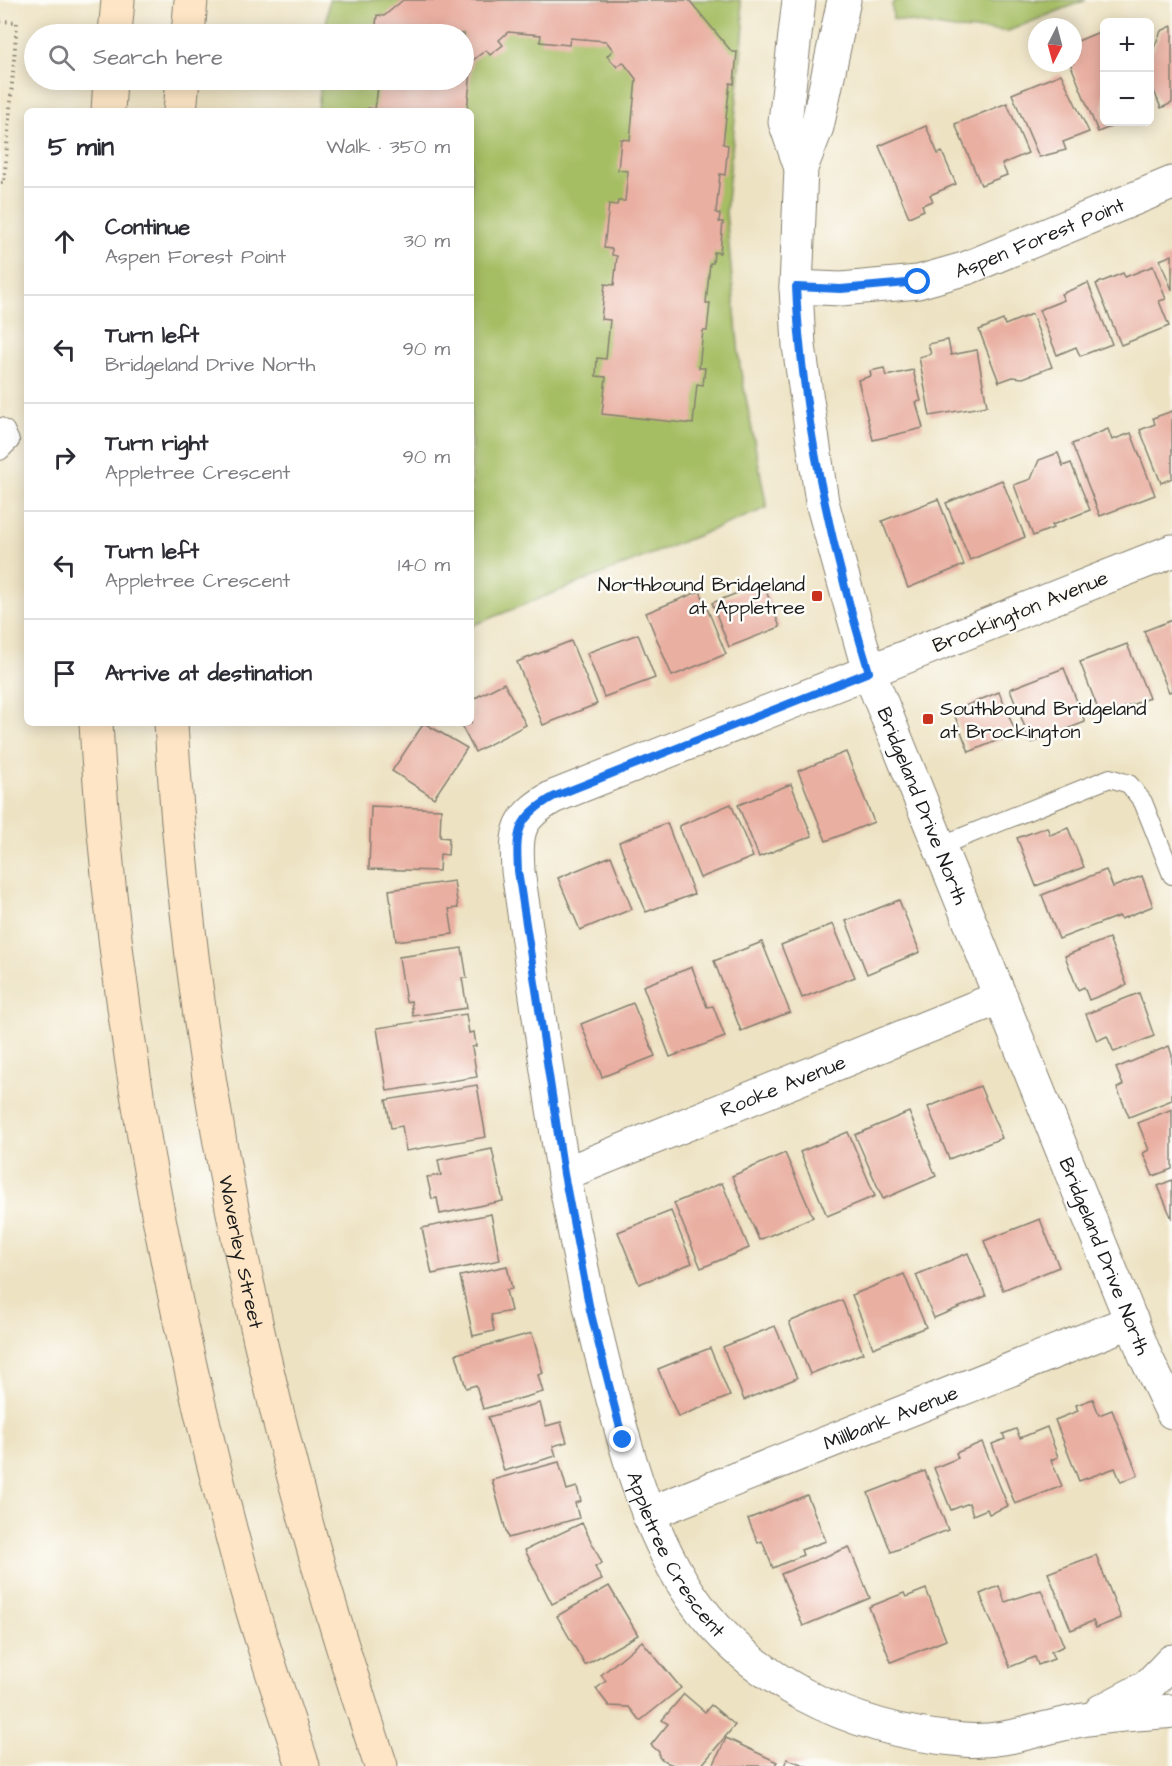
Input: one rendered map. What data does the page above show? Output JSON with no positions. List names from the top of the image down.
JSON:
{
  "streets": {
    "main road": ["Waverley Street"],
    "street": [
      "Aspen Forest Point",
      "Brockington Avenue",
      "Bridgeland Drive North",
      "Rooke Avenue",
      "Millbank Avenue",
      "Appletree Crescent"
    ]
  },
  "crossings": [
    ["Aspen Forest Point", "Bridgeland Drive North"],
    ["Brockington Avenue", "Bridgeland Drive North"],
    ["Brockington Avenue", "Appletree Crescent"],
    ["Bridgeland Drive North", "Rooke Avenue"],
    ["Bridgeland Drive North", "Millbank Avenue"],
    ["Bridgeland Drive North", "Appletree Crescent"],
    ["Rooke Avenue", "Appletree Crescent"],
    ["Millbank Avenue", "Appletree Crescent"]
  ],
  "places": {
    "transit": ["Northbound Bridgeland at Appletree", "Southbound Bridgeland at Brockington"]
  },
  "north": "bottom",
  "page": {
    "map_buttons": ["+", "−"],
    "search": "Search here",
    "heading": ["5 min", "Walk · 350 m"],
    "list": [
      ["Continue", "Aspen Forest Point", "30 m"],
      ["Turn left", "Bridgeland Drive North", "90 m"],
      ["Turn right", "Appletree Crescent", "90 m"],
      ["Turn left", "Appletree Crescent", "140 m"],
      "Arrive at destination"
    ]
  }
}
